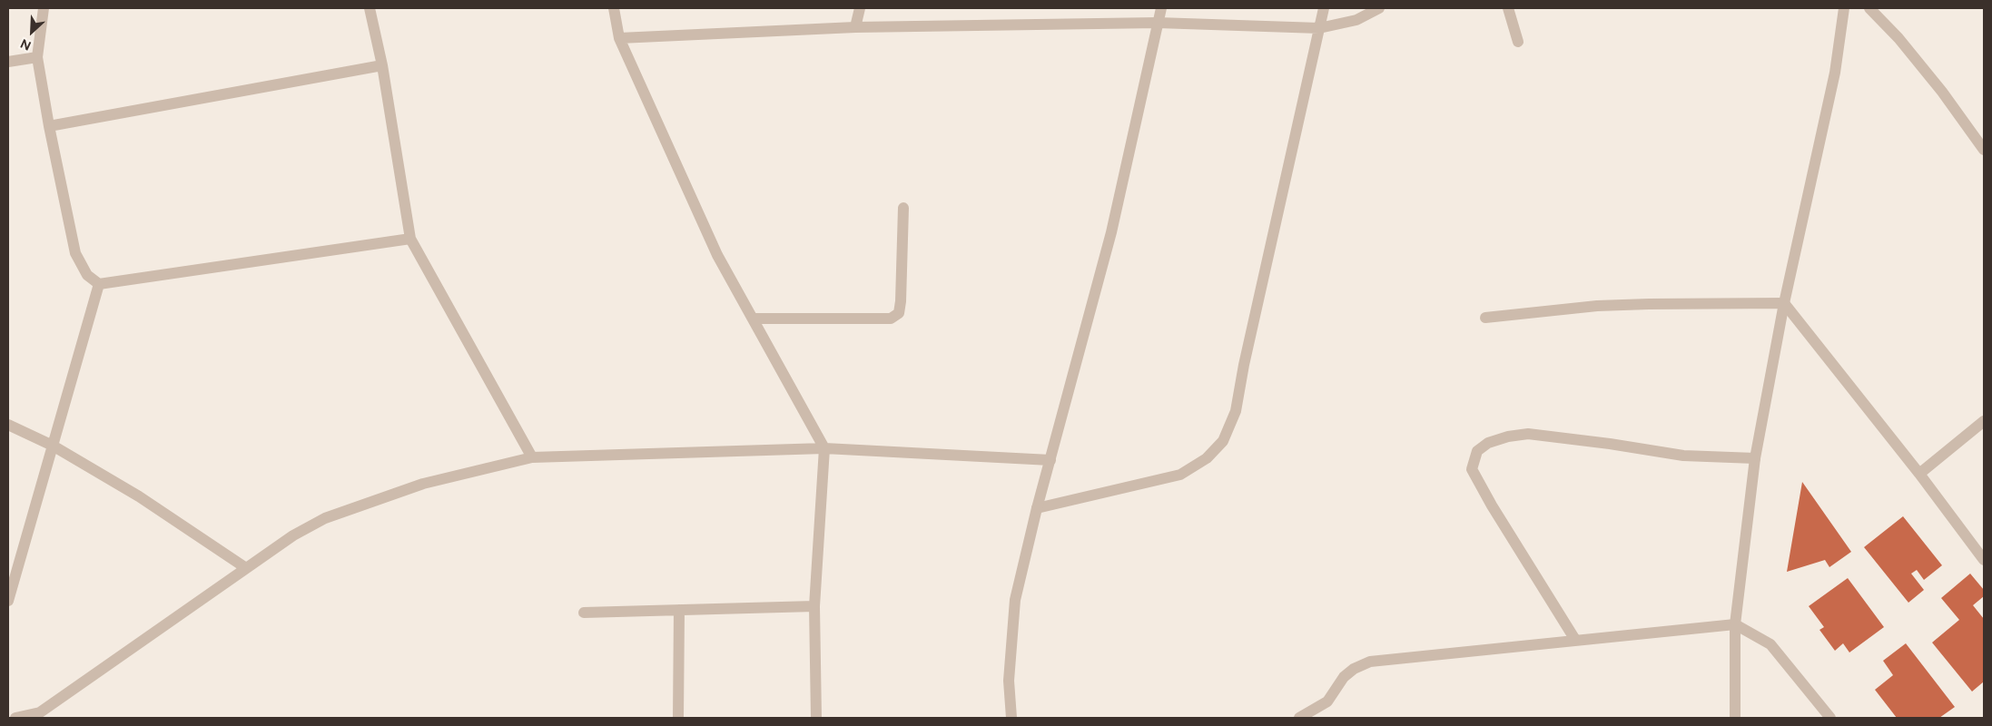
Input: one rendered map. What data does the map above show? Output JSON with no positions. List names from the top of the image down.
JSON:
{
  "north": "bottom left"
}
